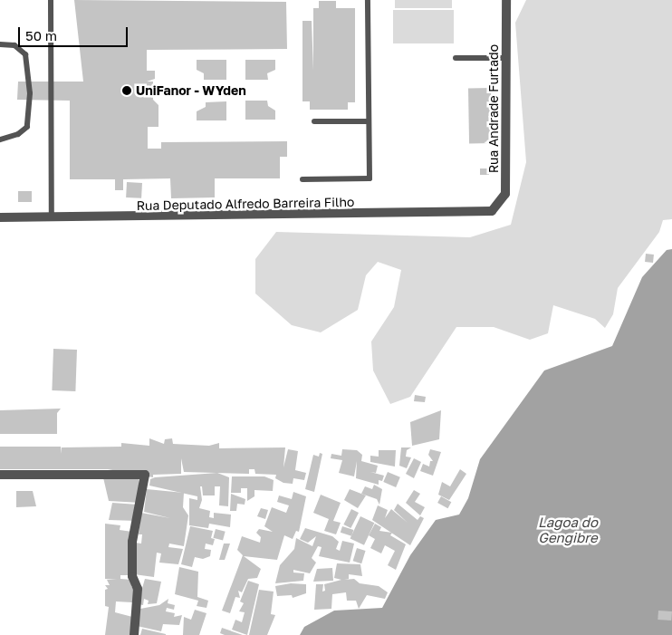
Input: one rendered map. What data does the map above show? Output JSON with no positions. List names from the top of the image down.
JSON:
{
  "streets": {
    "street": ["Rua Andrade Furtado", "Rua Deputado Alfredo Barreira Filho"]
  },
  "crossings": [
    ["Rua Andrade Furtado", "Rua Deputado Alfredo Barreira Filho"]
  ],
  "water": ["Lagoa do Gengibre"],
  "places": ["UniFanor - WYden"],
  "scale_bar": "50 m"
}
